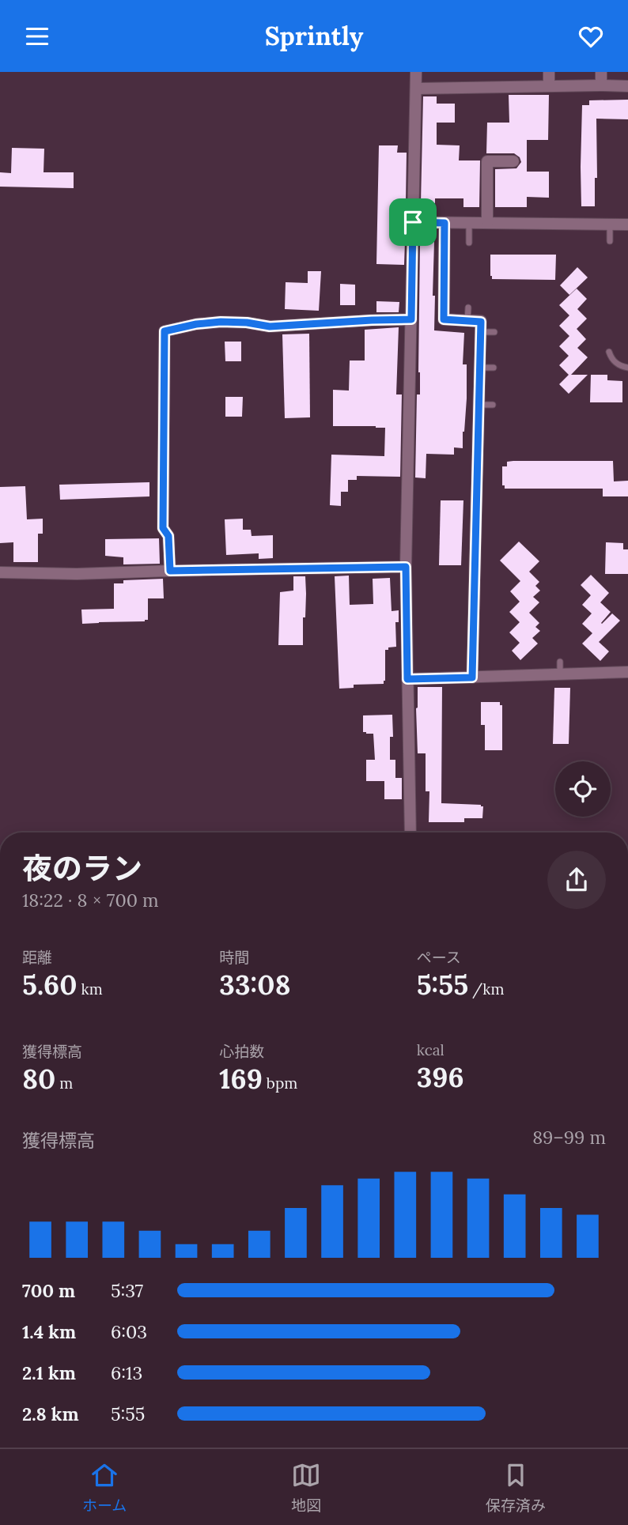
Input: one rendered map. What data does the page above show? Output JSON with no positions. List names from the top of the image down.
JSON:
{
  "page": {
    "header": "Sprintly",
    "heading": ["夜のラン", "18:22 · 8 × 700 m"],
    "stats": [
      ["距離", "5.60 km"],
      ["時間", "33:08"],
      ["ペース", "5:55 /km"],
      ["獲得標高", "80 m"],
      ["心拍数", "169 bpm"],
      ["kcal", "396"]
    ],
    "chart": ["獲得標高", "89–99 m"],
    "list": [
      {
        "name": "700 m",
        "note": "5:37"
      },
      {
        "name": "1.4 km",
        "note": "6:03"
      },
      {
        "name": "2.1 km",
        "note": "6:13"
      },
      {
        "name": "2.8 km",
        "note": "5:55"
      }
    ],
    "tabs": ["ホーム", "地図", "保存済み"]
  }
}
